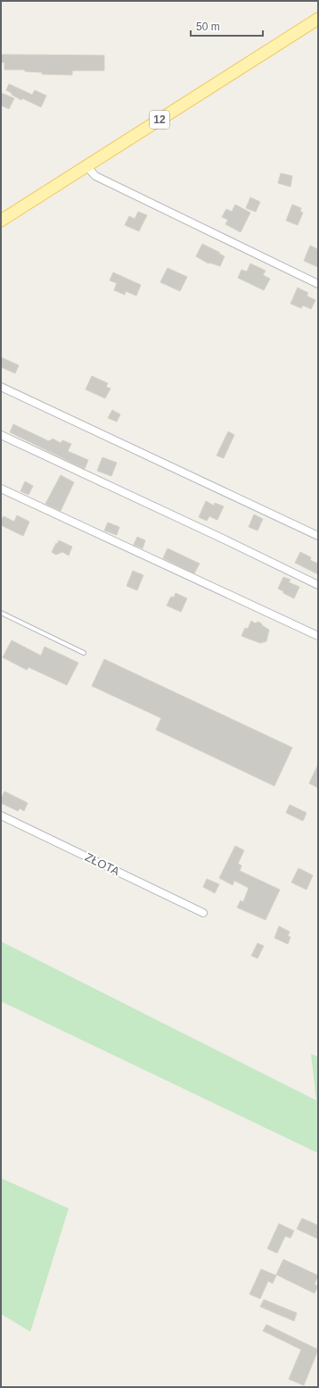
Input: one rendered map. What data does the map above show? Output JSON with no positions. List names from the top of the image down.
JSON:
{
  "streets": {
    "main road": ["12"],
    "street": ["ZŁOTA"]
  },
  "scale_bar": "50 m"
}
